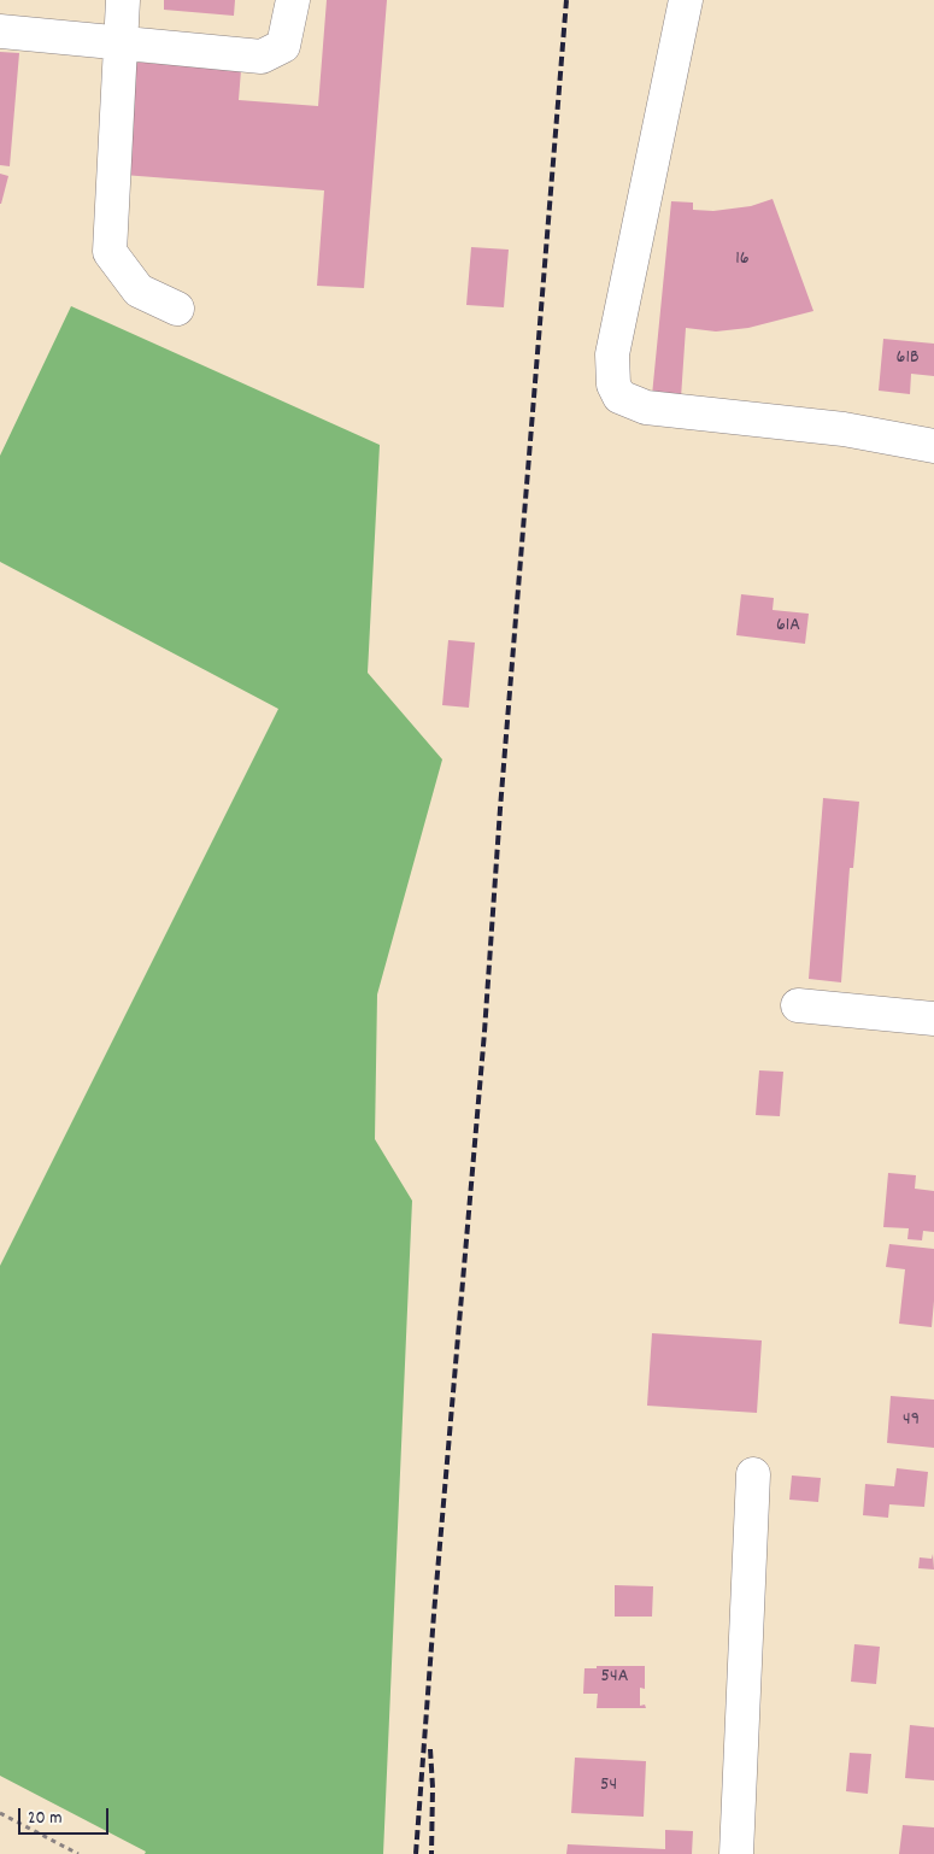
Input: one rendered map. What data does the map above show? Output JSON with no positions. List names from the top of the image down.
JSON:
{
  "house_numbers": [
    "16",
    "61B",
    "61A",
    "49",
    "54A",
    "54"
  ],
  "scale_bar": "20 m"
}
